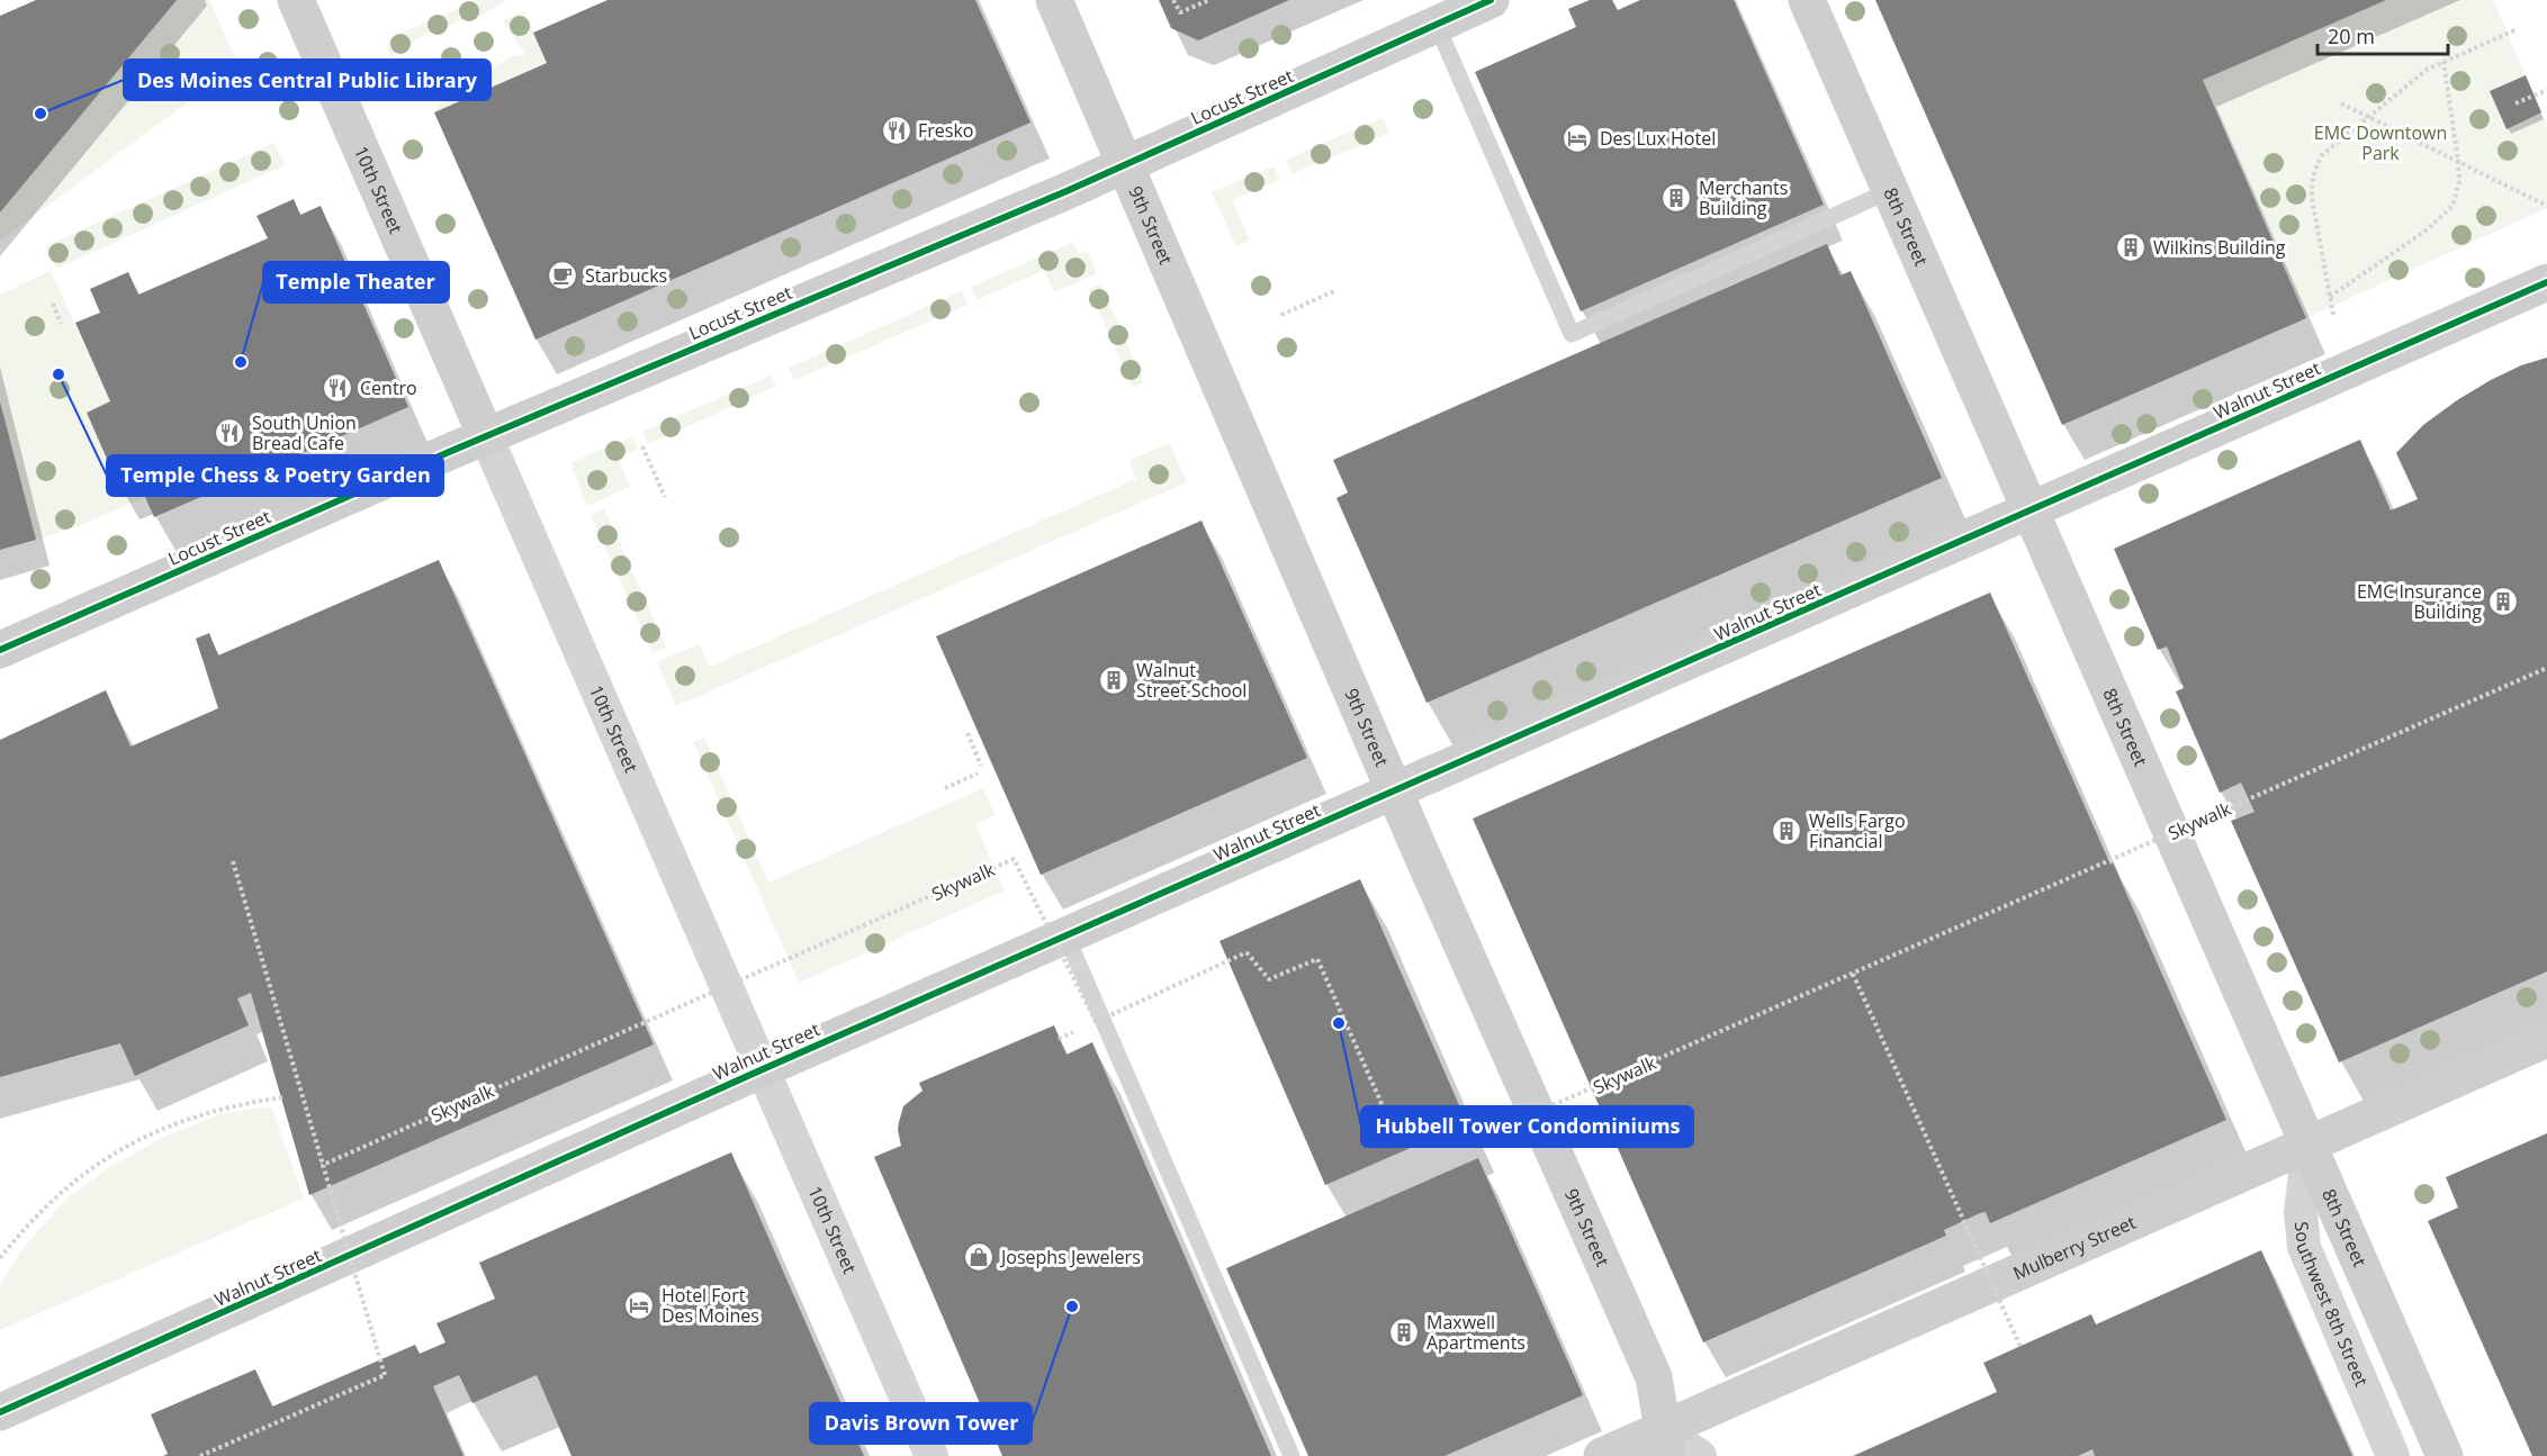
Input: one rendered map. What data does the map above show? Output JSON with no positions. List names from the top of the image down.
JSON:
{
  "streets": {
    "main road": [
      "Locust Street",
      "10th Street",
      "9th Street",
      "8th Street",
      "Walnut Street",
      "Mulberry Street"
    ],
    "street": ["Southwest 8th Street"],
    "path": ["Skywalk"]
  },
  "crossings": [
    ["Locust Street", "10th Street"],
    ["Locust Street", "9th Street"],
    ["10th Street", "Walnut Street"],
    ["9th Street", "Walnut Street"],
    ["9th Street", "Mulberry Street"],
    ["8th Street", "Walnut Street"],
    ["8th Street", "Mulberry Street"],
    ["8th Street", "Southwest 8th Street"],
    ["Mulberry Street", "Southwest 8th Street"]
  ],
  "parks": ["EMC Downtown Park"],
  "places": {
    "other": [
      "Des Moines Central Public Library",
      "Temple Theater",
      "Temple Chess & Poetry Garden",
      "Hubbell Tower Condominiums",
      "Davis Brown Tower"
    ],
    "restaurant": ["Fresko", "Centro", "South Union Bread Cafe"],
    "hotel": ["Des Lux Hotel", "Hotel Fort Des Moines"],
    "building": [
      "Merchants Building",
      "Wilkins Building",
      "EMC Insurance Building",
      "Walnut Street School",
      "Wells Fargo Financial",
      "Maxwell Apartments"
    ],
    "cafe": ["Starbucks"],
    "shop": ["Josephs Jewelers"]
  },
  "scale_bar": "20 m"
}
